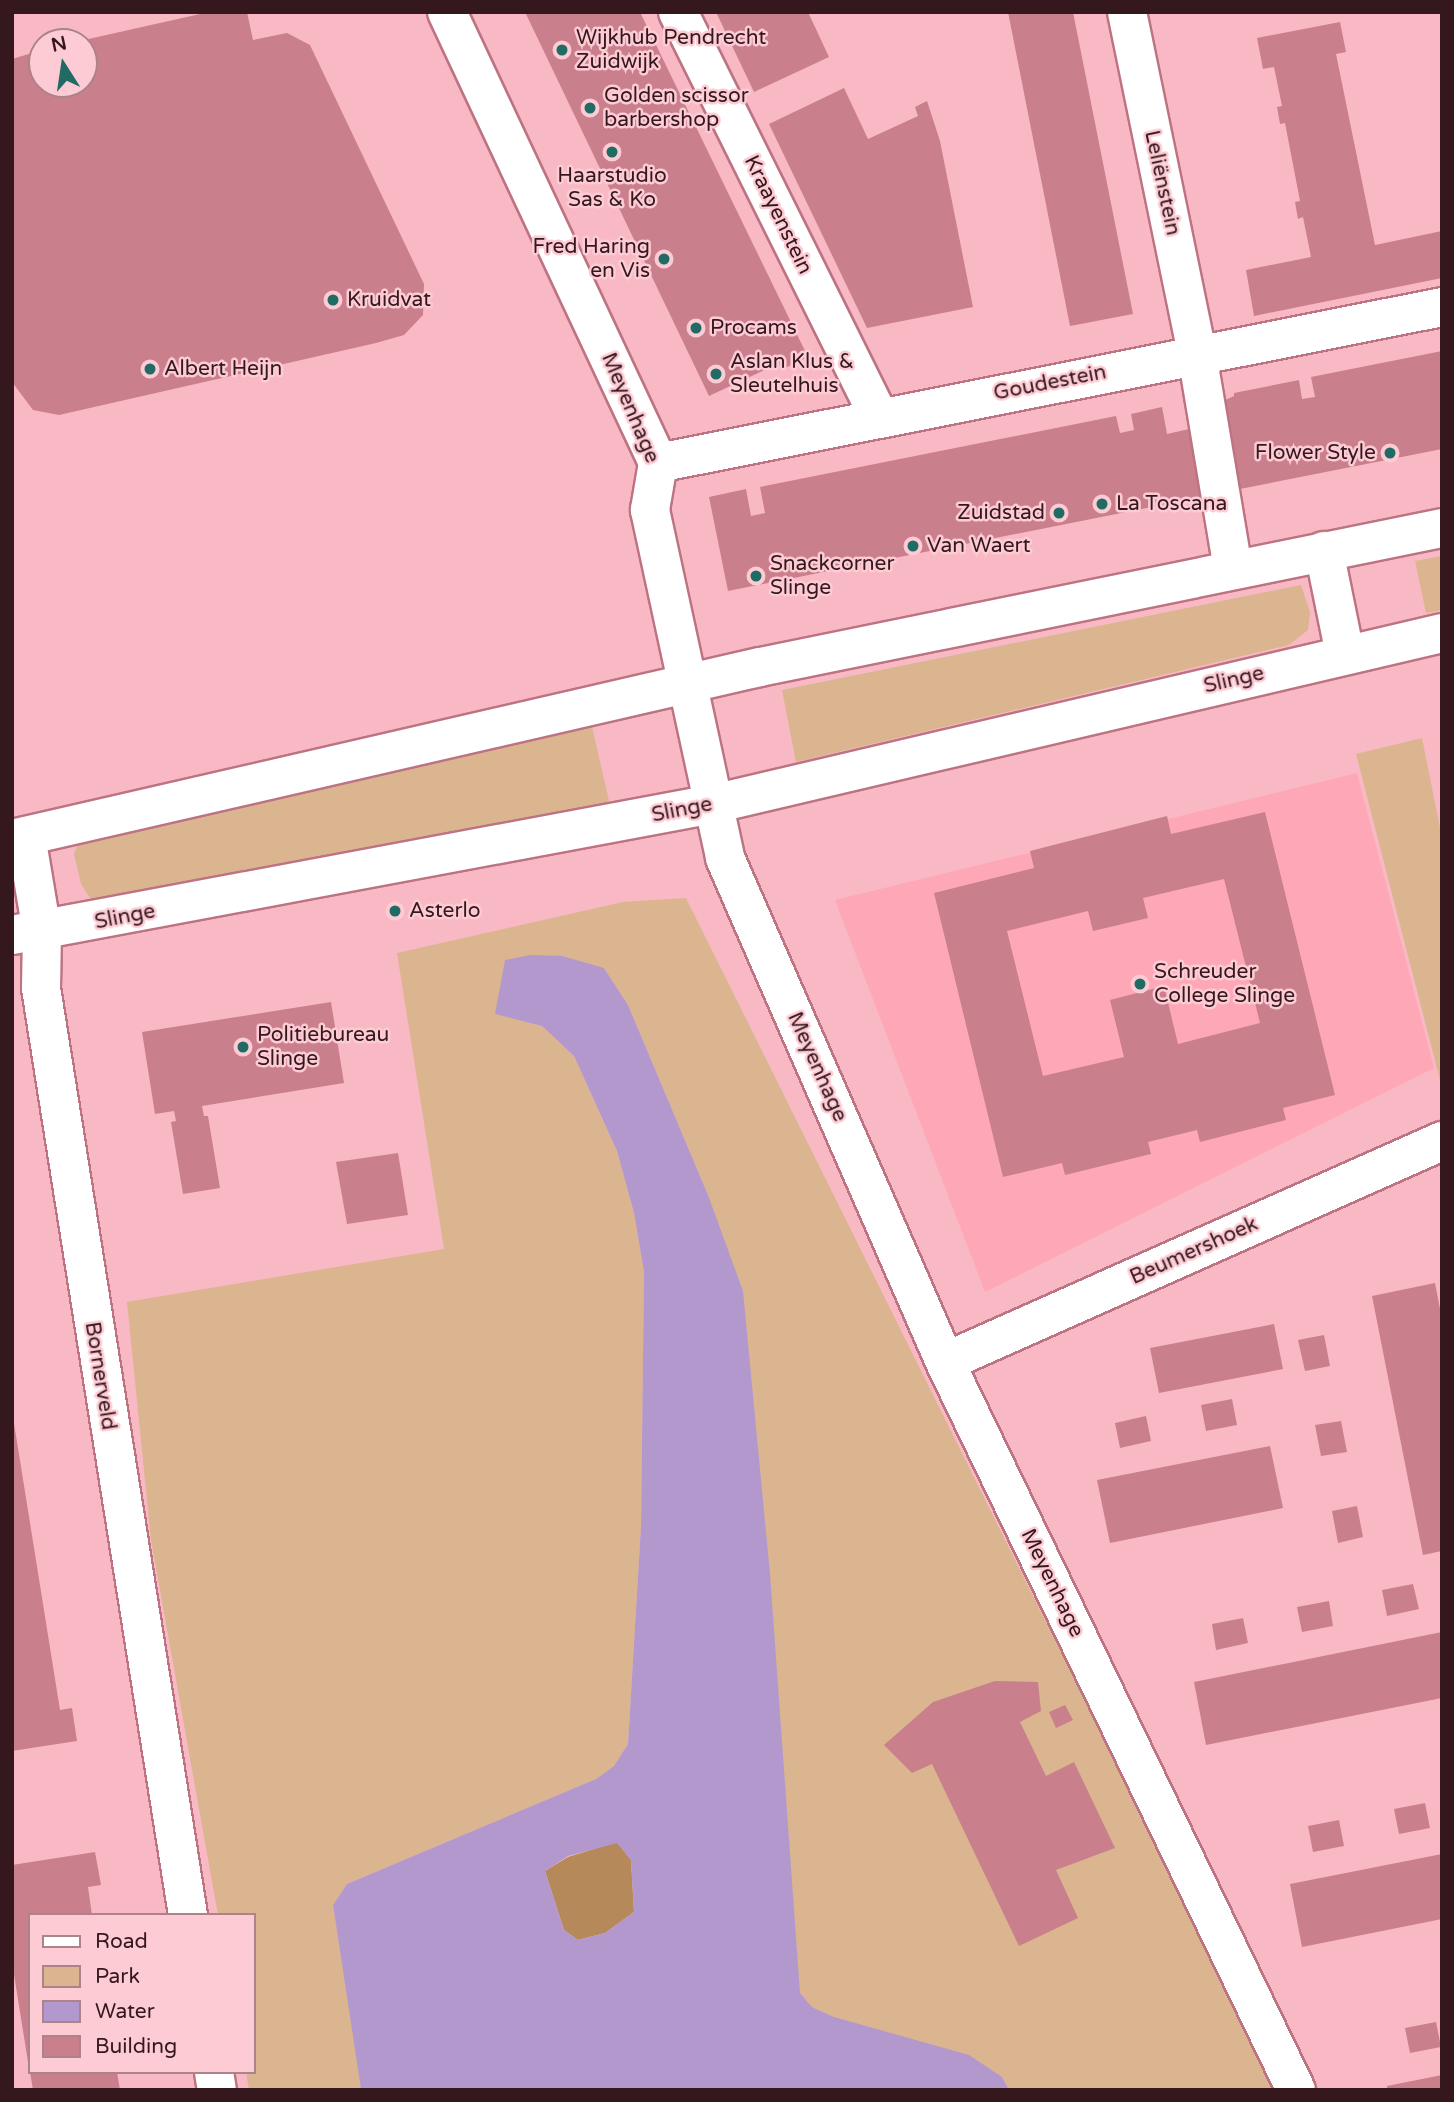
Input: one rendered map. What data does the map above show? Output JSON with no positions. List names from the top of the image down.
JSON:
{
  "streets": {
    "street": [
      "Leliënstein",
      "Kraayenstein",
      "Goudestein",
      "Meyenhage",
      "Slinge",
      "Beumershoek",
      "Bornerveld"
    ]
  },
  "crossings": [
    ["Leliënstein", "Goudestein"],
    ["Kraayenstein", "Goudestein"],
    ["Goudestein", "Meyenhage"],
    ["Meyenhage", "Slinge"],
    ["Meyenhage", "Beumershoek"],
    ["Slinge", "Bornerveld"]
  ],
  "places": [
    "Wijkhub Pendrecht Zuidwijk",
    "Golden scissor barbershop",
    "Haarstudio Sas & Ko",
    "Fred Haring en Vis",
    "Kruidvat",
    "Procams",
    "Albert Heijn",
    "Aslan Klus & Sleutelhuis",
    "Flower Style",
    "La Toscana",
    "Zuidstad",
    "Van Waert",
    "Snackcorner Slinge",
    "Asterlo",
    "Schreuder College Slinge",
    "Politiebureau Slinge"
  ],
  "legend": [
    "Road",
    "Park",
    "Water",
    "Building"
  ],
  "north": "top"
}
